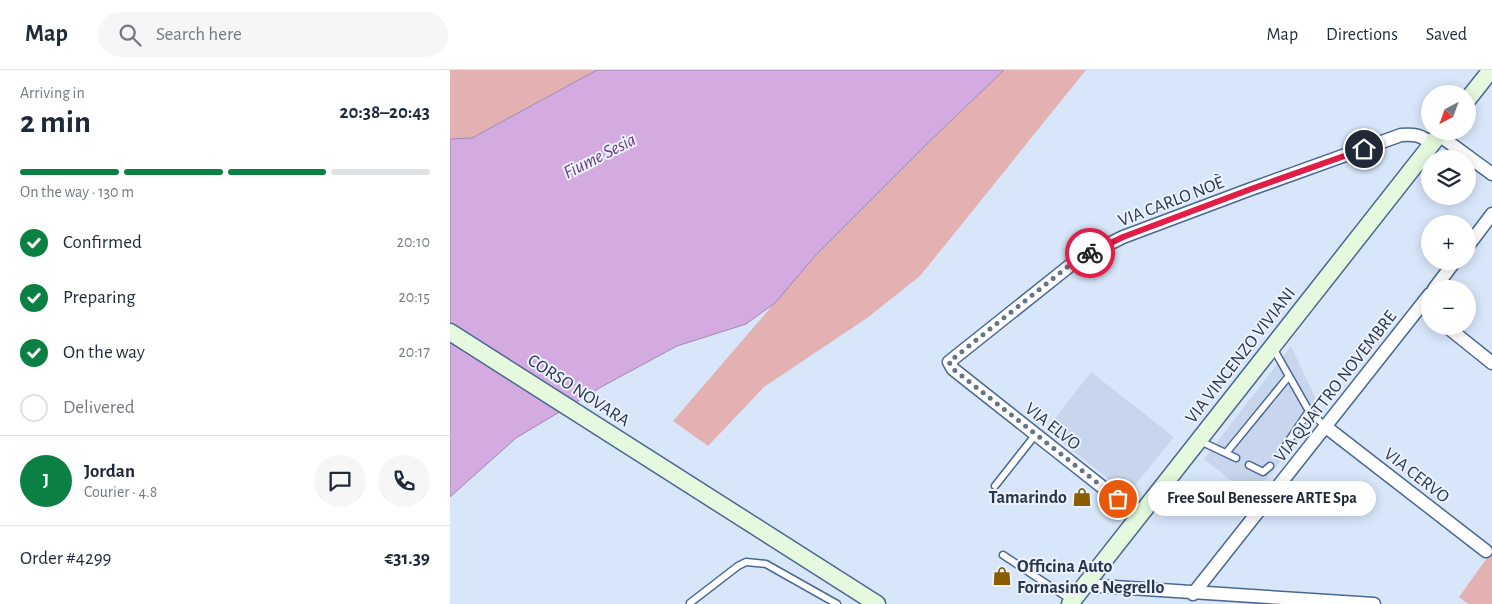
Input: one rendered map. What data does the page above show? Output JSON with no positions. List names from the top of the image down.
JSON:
{
  "streets": {
    "main road": ["VIA VINCENZO VIVIANI", "CORSO NOVARA"],
    "street": [
      "VIA CARLO NOÈ",
      "VIA QUATTRO NOVEMBRE",
      "VIA ELVO",
      "VIA CERVO"
    ]
  },
  "crossings": [
    ["VIA CARLO NOÈ", "VIA ELVO"],
    ["VIA VINCENZO VIVIANI", "VIA ELVO"],
    ["VIA QUATTRO NOVEMBRE", "VIA CERVO"]
  ],
  "water": ["Fiume Sesia"],
  "places": {
    "shop": ["Tamarindo", "Officina Auto Fornasino e Negrello"],
    "other": ["Free Soul Benessere ARTE Spa"]
  },
  "north": "bottom left",
  "page": {
    "header": "Map",
    "search": "Search here",
    "nav": ["Map", "Directions", "Saved"],
    "heading": ["2 min", "Arriving in", "20:38–20:43"],
    "panel": [
      "Jordan",
      "Courier · 4.8",
      "Order #4299",
      "€31.39"
    ],
    "map_buttons": ["+", "−"],
    "bar": "On the way · 130 m",
    "list": [
      ["Confirmed", "20:10"],
      ["Preparing", "20:15"],
      ["On the way", "20:17"],
      "Delivered"
    ],
    "round": "J",
    "bubble": "Free Soul Benessere ARTE Spa"
  }
}
